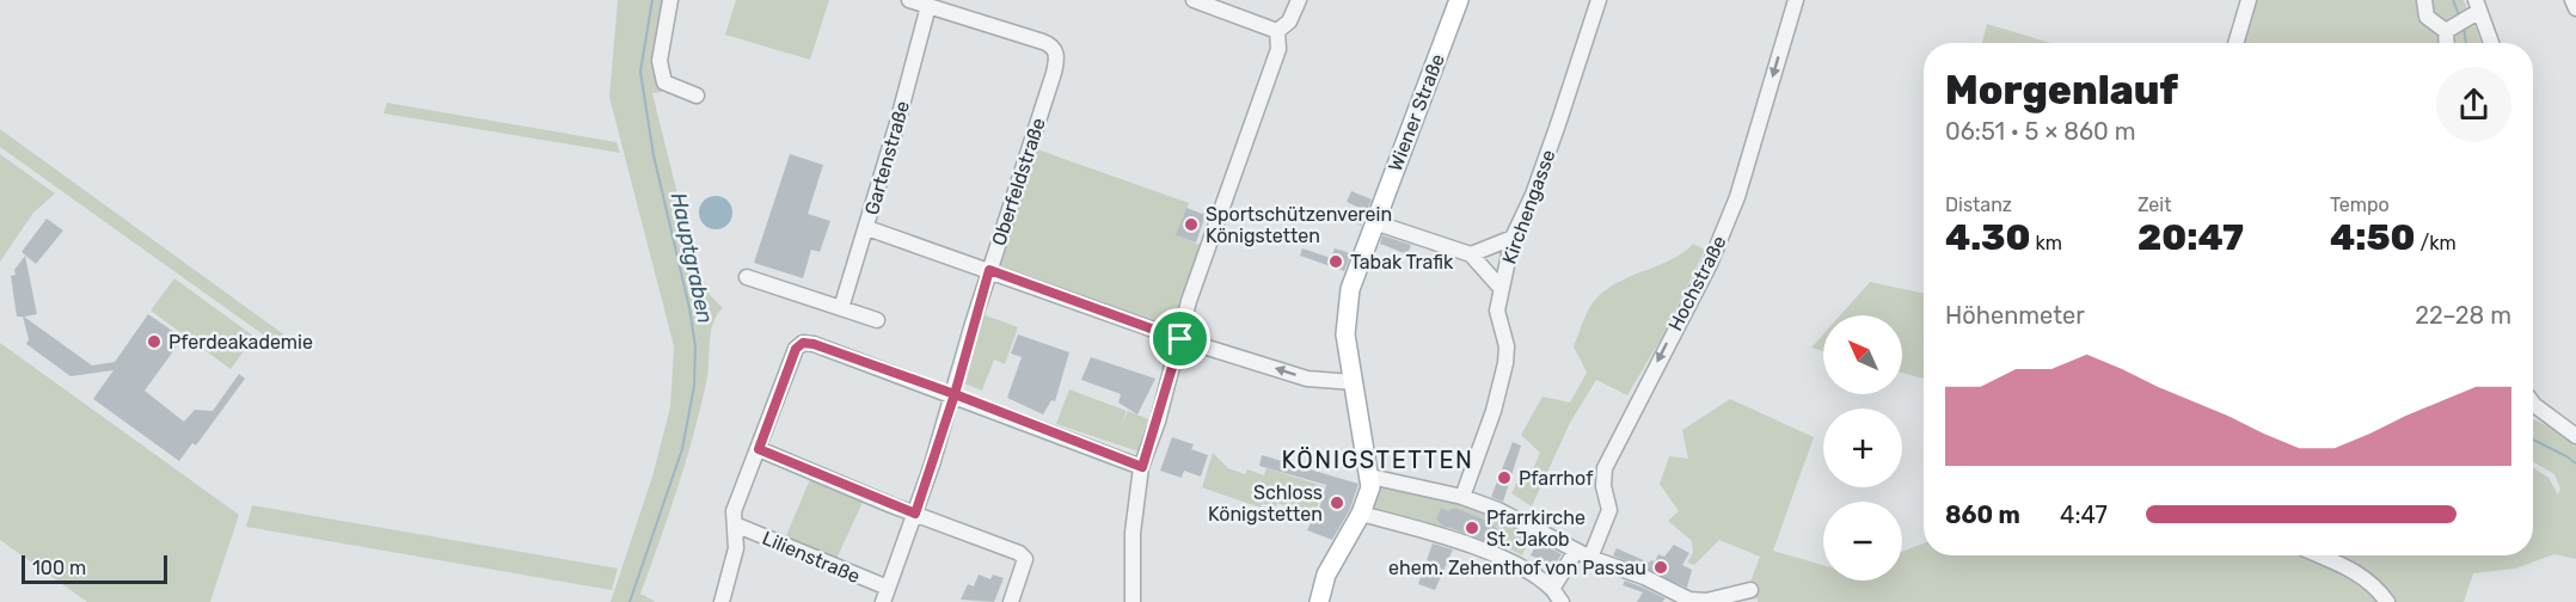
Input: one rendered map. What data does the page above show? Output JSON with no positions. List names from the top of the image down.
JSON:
{
  "streets": {
    "main road": ["Wiener Straße"],
    "street": [
      "Gartenstraße",
      "Oberfeldstraße",
      "Kirchengasse",
      "Hochstraße",
      "Lilienstraße"
    ]
  },
  "crossings": [
    ["Gartenstraße", "Oberfeldstraße"],
    ["Oberfeldstraße", "Lilienstraße"]
  ],
  "one_way": ["Hochstraße"],
  "districts": ["KÖNIGSTETTEN"],
  "water": ["Hauptgraben"],
  "places": [
    "Sportschützenverein Königstetten",
    "Tabak Trafik",
    "Pferdeakademie",
    "Pfarrhof",
    "Schloss Königstetten",
    "Pfarrkirche St. Jakob",
    "ehem. Zehenthof von Passau"
  ],
  "scale_bar": "100 m",
  "north": "top left",
  "page": {
    "heading": ["Morgenlauf", "06:51 · 5 × 860 m"],
    "stats": [
      ["Distanz", "4.30 km"],
      ["Zeit", "20:47"],
      ["Tempo", "4:50 /km"]
    ],
    "chart": ["Höhenmeter", "22–28 m"],
    "map_buttons": ["+", "−"],
    "list": [
      {
        "name": "860 m",
        "note": "4:47"
      }
    ],
    "scale": "100 m"
  }
}
